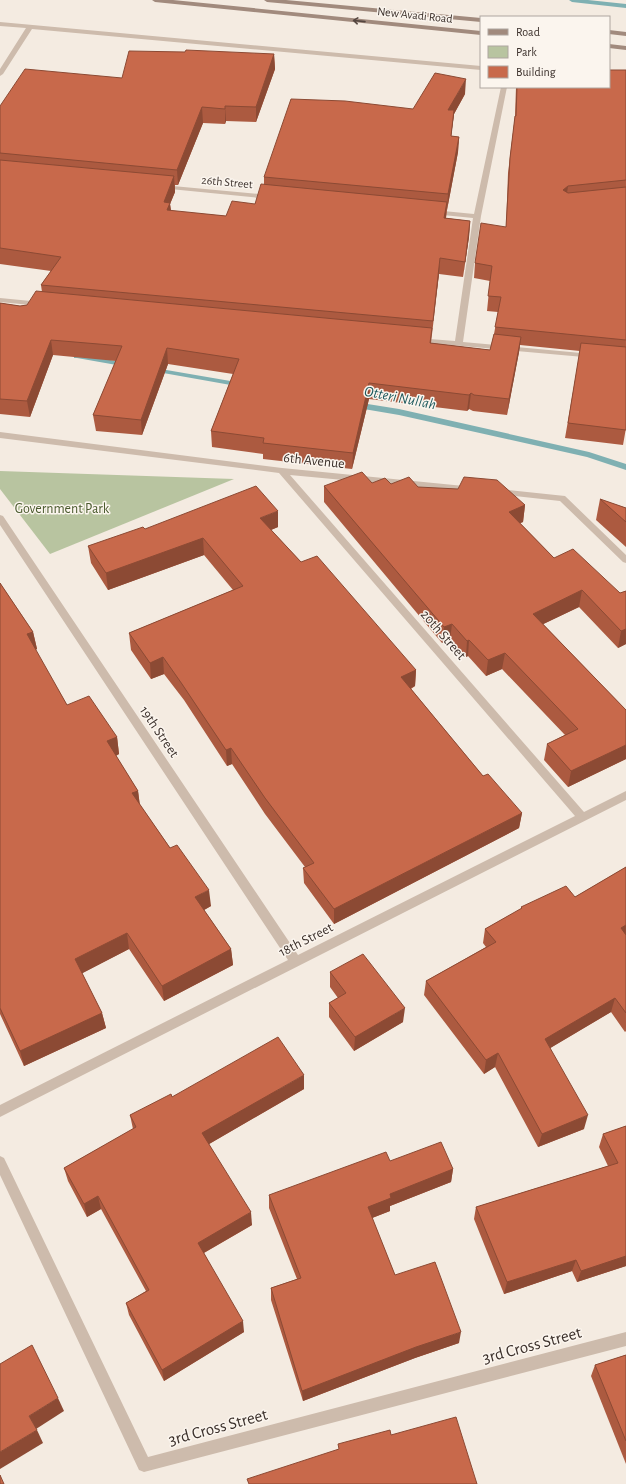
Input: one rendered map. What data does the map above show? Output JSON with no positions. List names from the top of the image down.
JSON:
{
  "streets": {
    "main road": ["New Avadi Road"],
    "street": [
      "26th Street",
      "6th Avenue",
      "20th Street",
      "19th Street",
      "18th Street",
      "3rd Cross Street"
    ]
  },
  "crossings": [
    ["6th Avenue", "20th Street"],
    ["20th Street", "18th Street"],
    ["19th Street", "18th Street"]
  ],
  "water": ["Otteri Nullah"],
  "parks": ["Government Park"],
  "legend": ["Road", "Park", "Building"]
}
